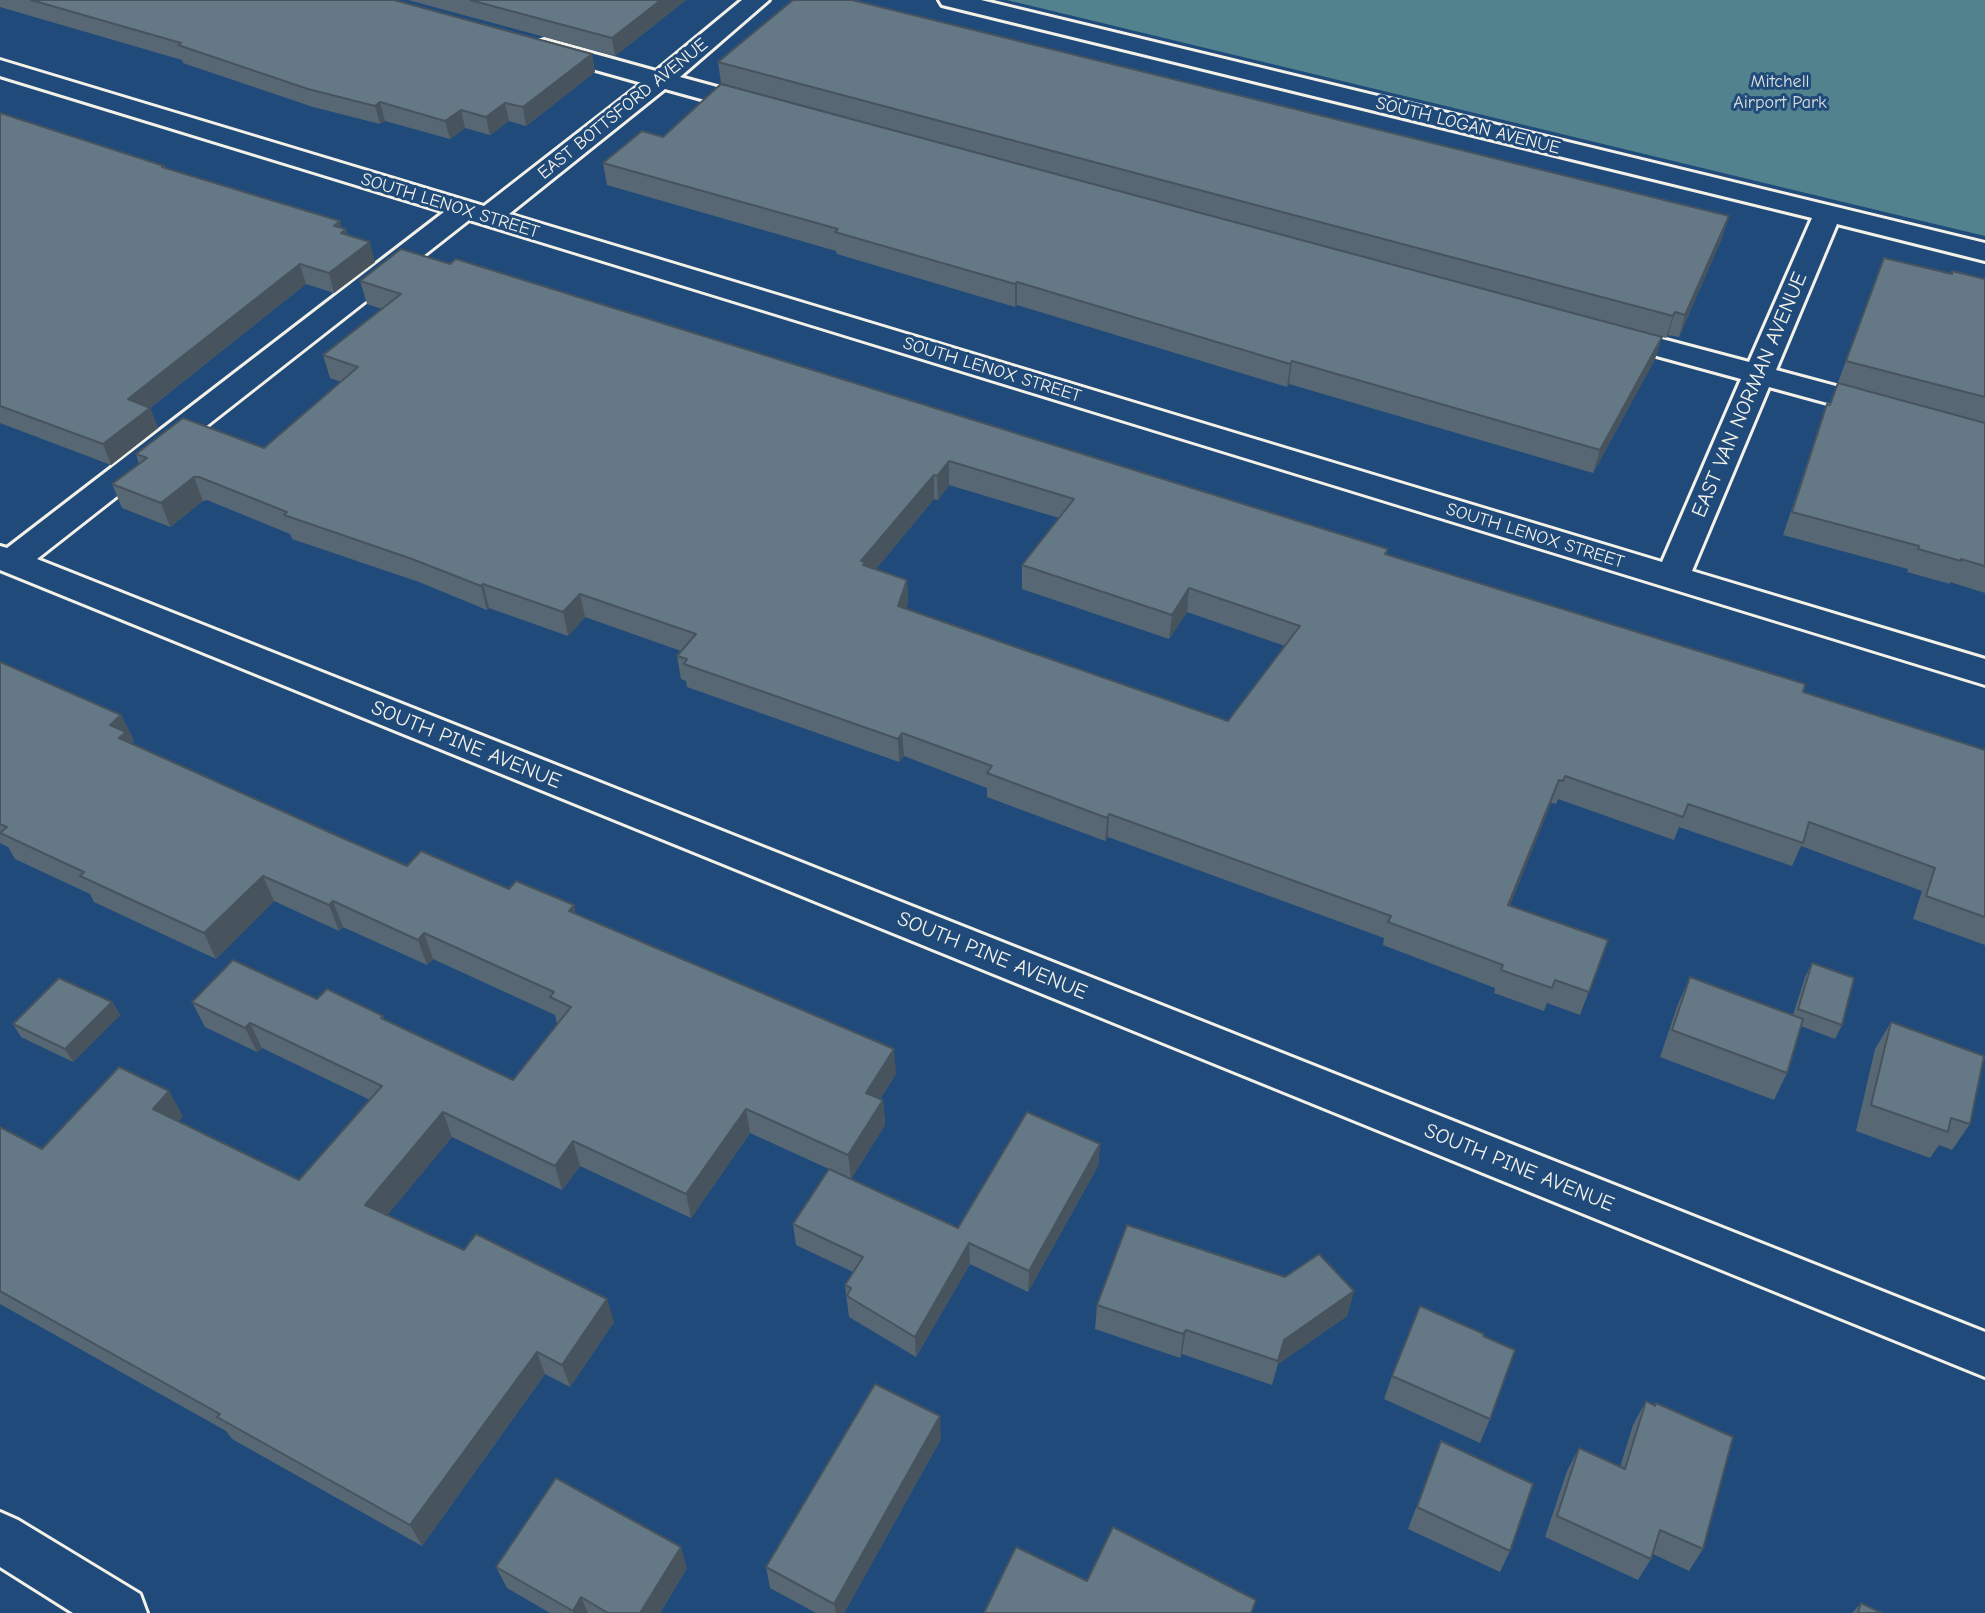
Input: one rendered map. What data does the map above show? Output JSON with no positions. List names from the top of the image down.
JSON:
{
  "streets": {
    "street": [
      "EAST BOTTSFORD AVENUE",
      "SOUTH LOGAN AVENUE",
      "SOUTH LENOX STREET",
      "EAST VAN NORMAN AVENUE",
      "SOUTH PINE AVENUE"
    ]
  },
  "crossings": [
    ["EAST BOTTSFORD AVENUE", "SOUTH LENOX STREET"],
    ["EAST BOTTSFORD AVENUE", "SOUTH PINE AVENUE"],
    ["SOUTH LOGAN AVENUE", "EAST VAN NORMAN AVENUE"],
    ["SOUTH LENOX STREET", "EAST VAN NORMAN AVENUE"]
  ],
  "parks": ["Mitchell Airport Park"]
}
